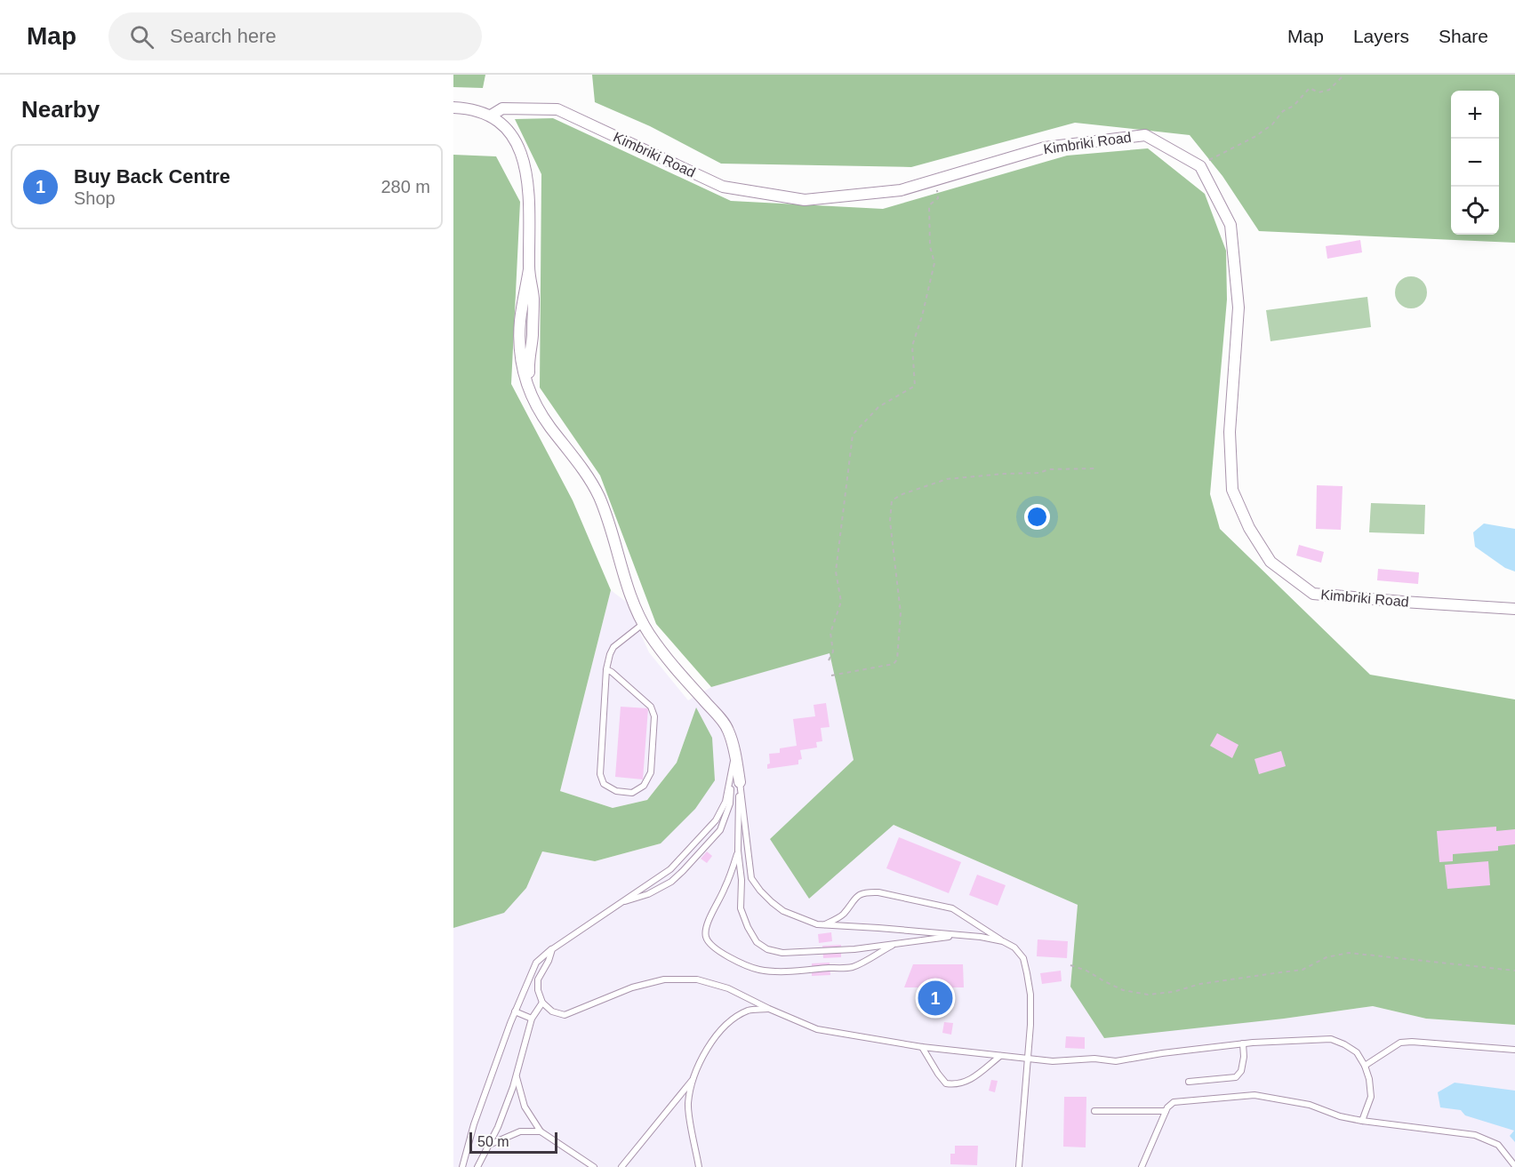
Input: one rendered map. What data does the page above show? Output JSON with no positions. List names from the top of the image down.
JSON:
{
  "streets": {
    "street": ["Kimbriki Road"]
  },
  "scale_bar": "50 m",
  "page": {
    "header": "Map",
    "search": "Search here",
    "nav": ["Map", "Layers", "Share"],
    "heading": "Nearby",
    "map_buttons": ["+", "−"],
    "list": [
      {
        "mark": "1",
        "name": "Buy Back Centre",
        "note": "Shop",
        "value": "280 m"
      }
    ],
    "pins": "1",
    "scale": "50 m"
  }
}
